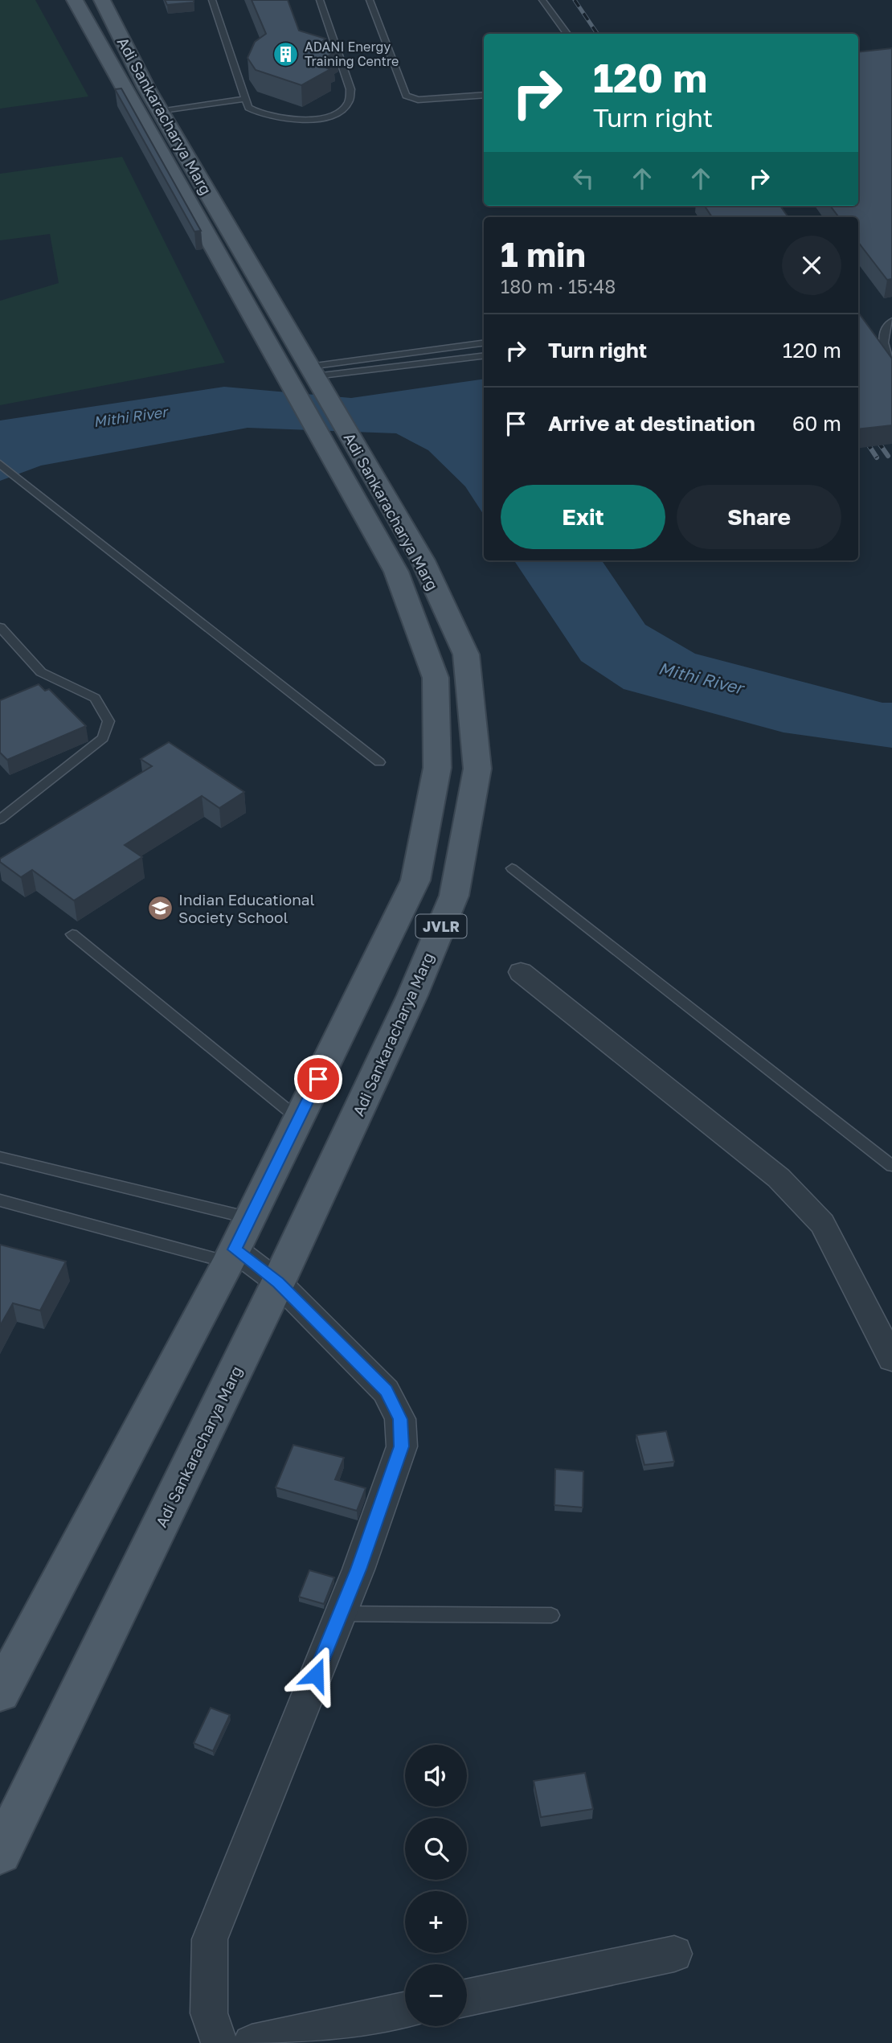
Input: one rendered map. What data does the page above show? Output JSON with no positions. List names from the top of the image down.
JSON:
{
  "streets": {
    "main road": ["Adi Sankaracharya Marg", "JVLR"]
  },
  "water": ["Mithi River"],
  "places": {
    "building": ["ADANI Energy Training Centre"],
    "school or university": ["Indian Educational Society School"]
  },
  "page": {
    "turn": ["120 m", "Turn right"],
    "heading": ["1 min", "180 m · 15:48"],
    "list": [
      {
        "name": "Turn right",
        "value": "120 m"
      },
      {
        "name": "Arrive at destination",
        "value": "60 m"
      }
    ],
    "buttons": ["Exit", "Share"],
    "map_buttons": ["+", "−"]
  }
}
